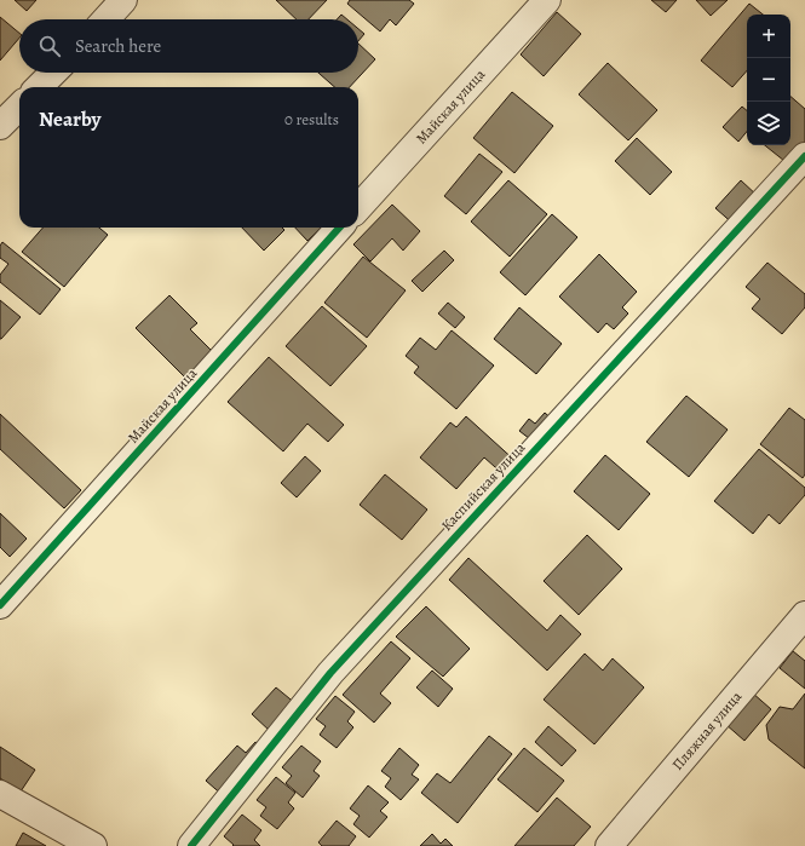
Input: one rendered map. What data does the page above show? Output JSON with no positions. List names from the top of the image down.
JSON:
{
  "streets": {
    "street": ["Майская улица", "Каспийская улица", "Пляжная улица"]
  },
  "page": {
    "map_buttons": ["+", "−"],
    "search": "Search here",
    "heading": ["Nearby", "0 results"]
  }
}
